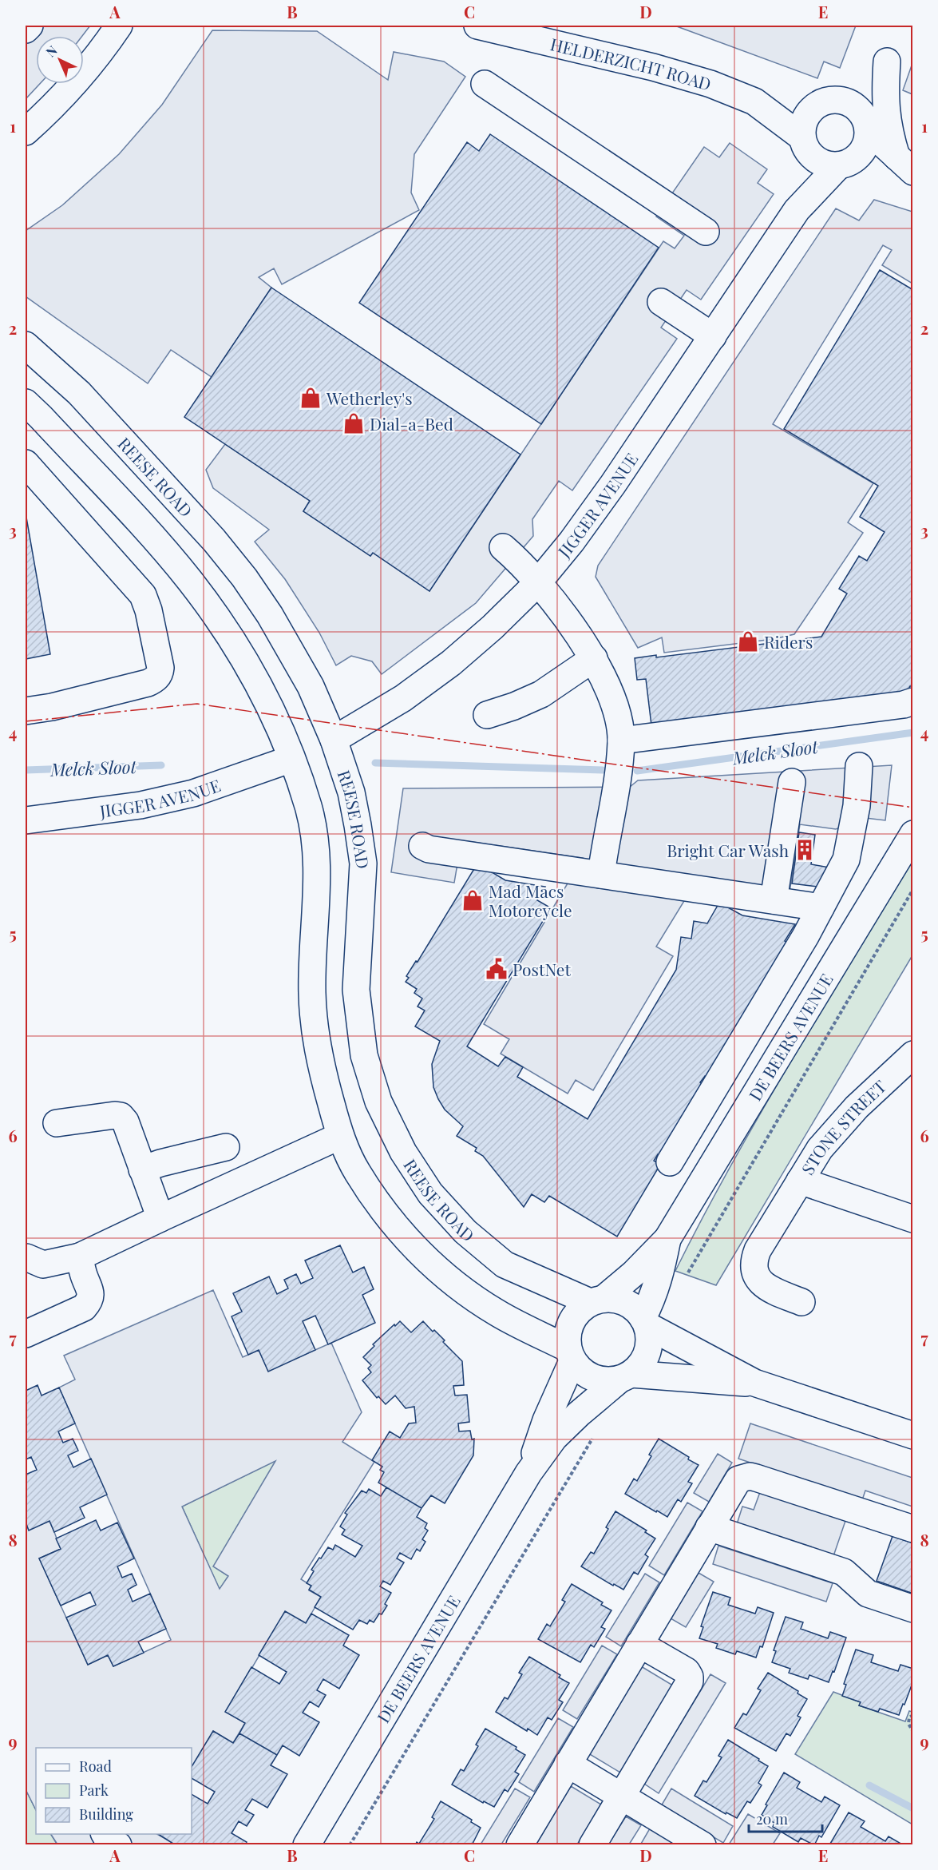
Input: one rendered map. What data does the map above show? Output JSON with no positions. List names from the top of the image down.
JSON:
{
  "streets": {
    "street": [
      "HELDERZICHT ROAD",
      "REESE ROAD",
      "JIGGER AVENUE",
      "DE BEERS AVENUE",
      "STONE STREET"
    ]
  },
  "crossings": [
    ["HELDERZICHT ROAD", "JIGGER AVENUE"],
    ["REESE ROAD", "JIGGER AVENUE"],
    ["REESE ROAD", "DE BEERS AVENUE"]
  ],
  "water": ["Melck Sloot"],
  "places": {
    "shop": [
      "Wetherley's",
      "Dial-a-Bed",
      "Riders",
      "Mad Macs Motorcycle"
    ],
    "building": ["Bright Car Wash"],
    "public building": ["PostNet"]
  },
  "legend": ["Road", "Park", "Building"],
  "scale_bar": "20 m",
  "north": "top left",
  "grid": {
    "columns": [
      "A",
      "B",
      "C",
      "D",
      "E"
    ],
    "rows": [
      "1",
      "2",
      "3",
      "4",
      "5",
      "6",
      "7",
      "8",
      "9"
    ]
  }
}
